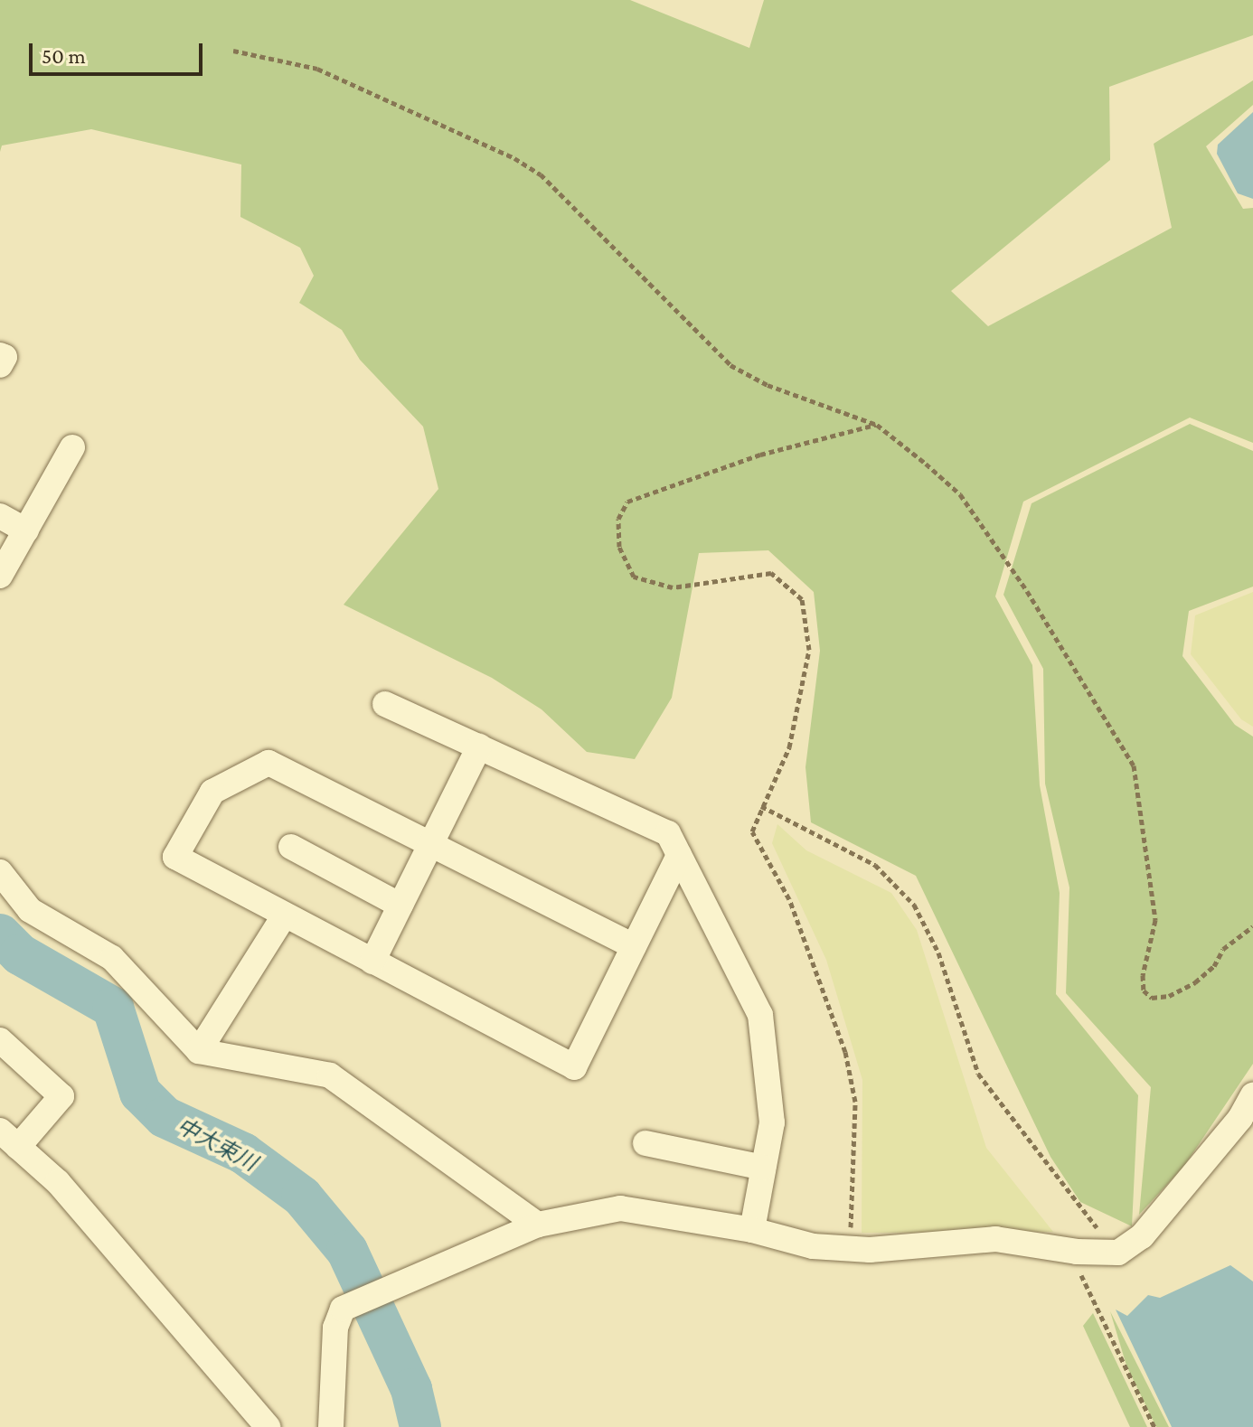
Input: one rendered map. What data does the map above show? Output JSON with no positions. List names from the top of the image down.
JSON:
{
  "water": ["中大束川"],
  "scale_bar": "50 m"
}
